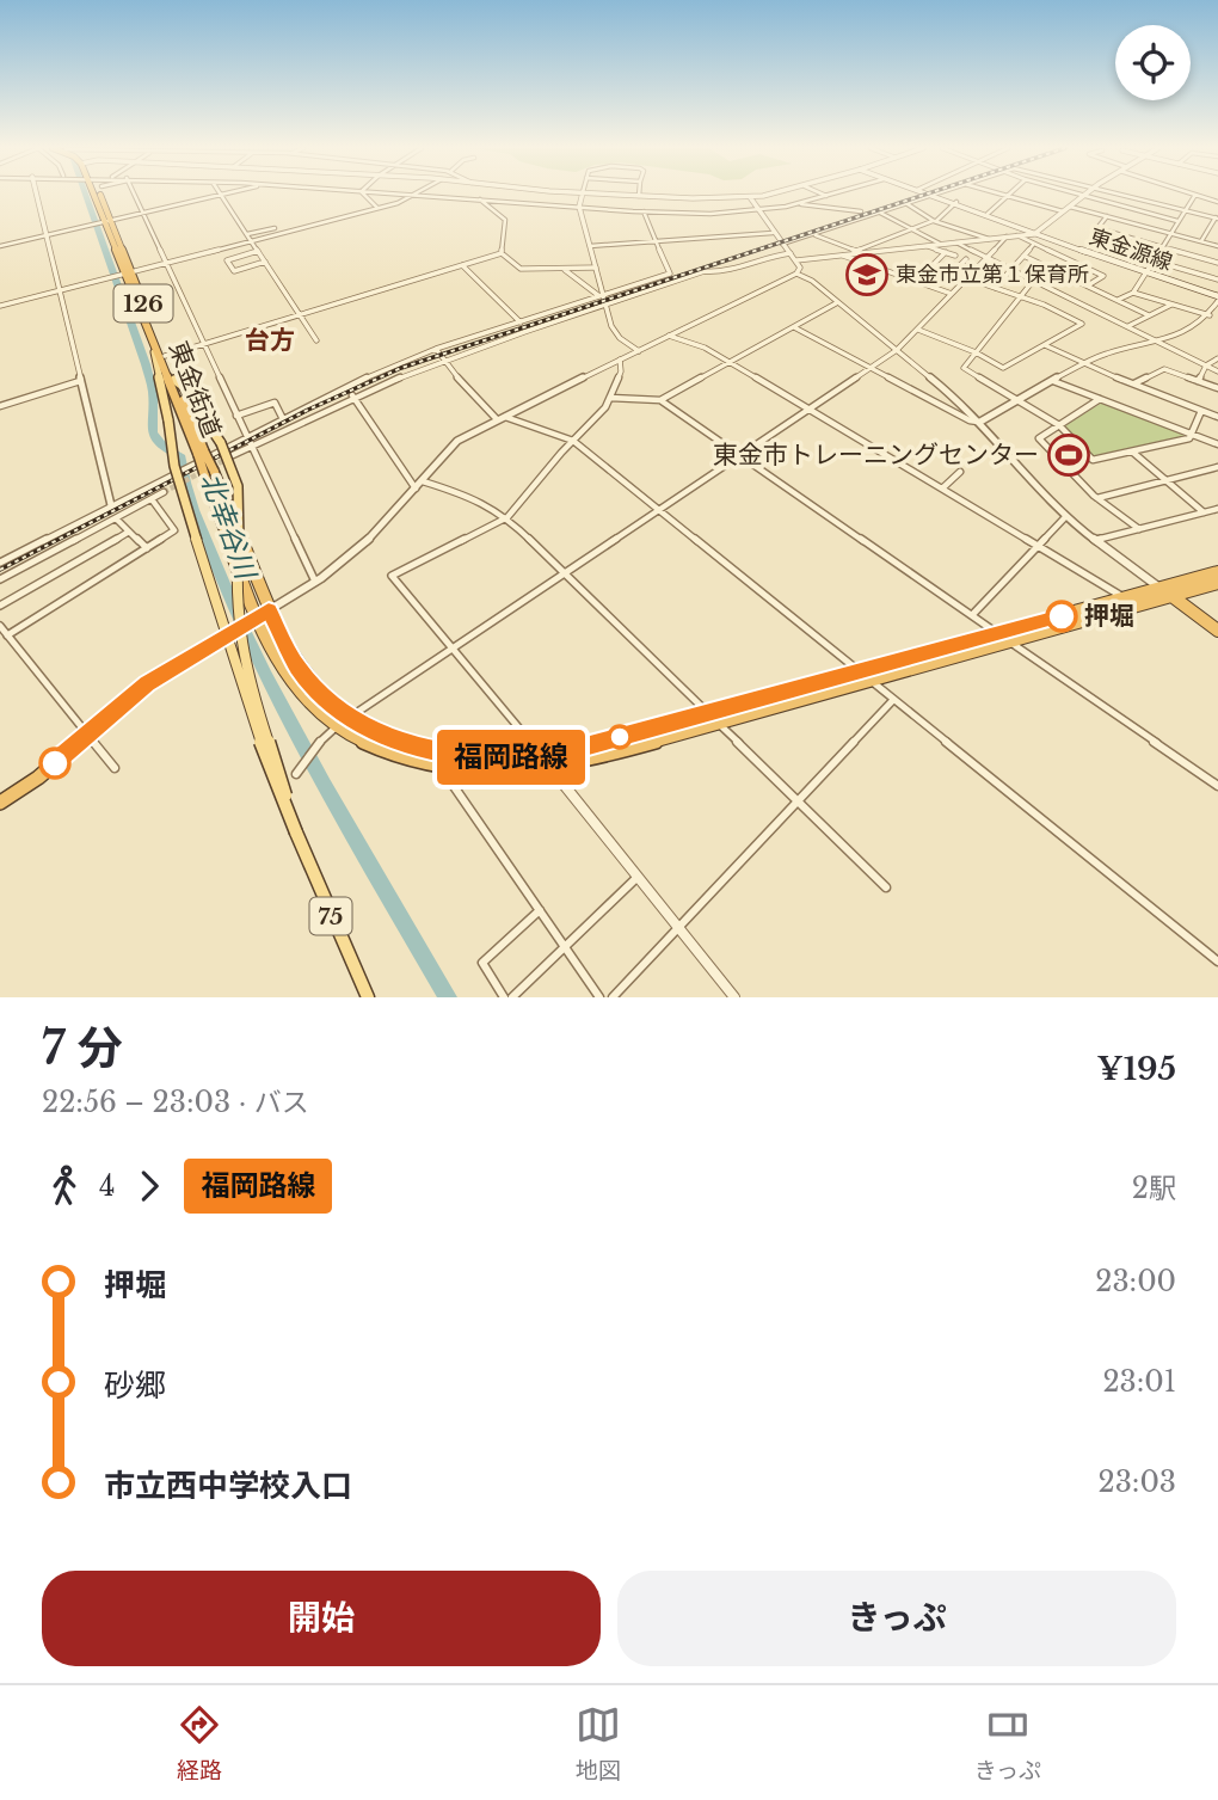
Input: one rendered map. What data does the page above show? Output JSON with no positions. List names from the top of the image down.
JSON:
{
  "streets": {
    "highway": ["126", "東金街道"],
    "main road": ["東金源線", "75"]
  },
  "crossings": [
    ["126", "東金街道"],
    ["東金街道", "75"]
  ],
  "districts": ["台方"],
  "water": ["北幸谷川"],
  "places": {
    "school or university": ["東金市立第１保育所"],
    "sports": ["東金市トレーニングセンター"],
    "other": ["押堀"]
  },
  "lines": ["bus line 福岡路線"],
  "page": {
    "on_map": "福岡路線",
    "heading": ["7 分", "22:56 – 23:03 · バス", "¥195"],
    "legs": ["4", "福岡路線", "2駅"],
    "list": [
      {
        "name": "押堀",
        "value": "23:00"
      },
      {
        "name": "砂郷",
        "value": "23:01"
      },
      {
        "name": "市立西中学校入口",
        "value": "23:03"
      }
    ],
    "buttons": ["開始", "きっぷ"],
    "tabs": ["経路", "地図", "きっぷ"]
  }
}
